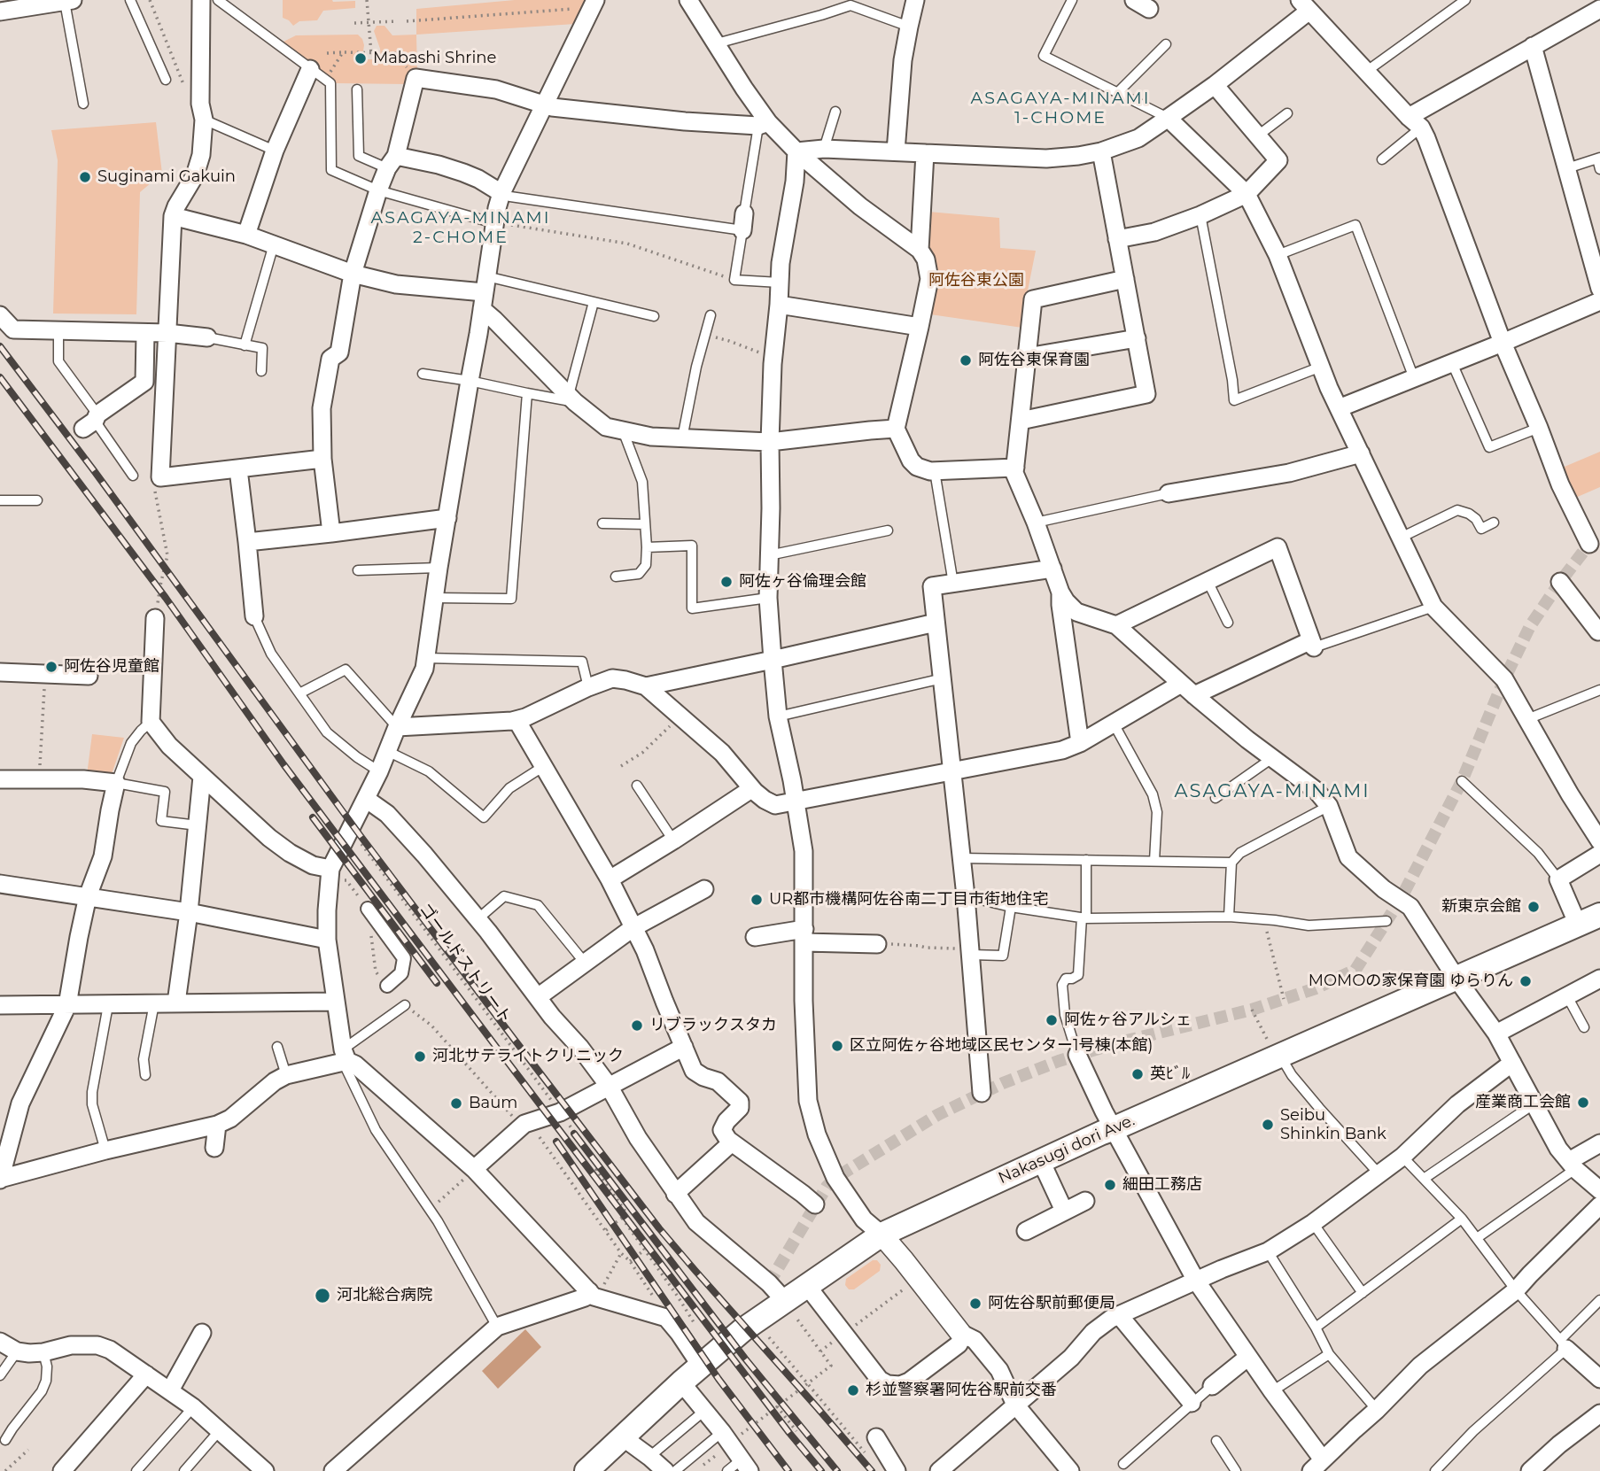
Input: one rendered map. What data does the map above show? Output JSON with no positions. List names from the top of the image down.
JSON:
{
  "streets": {
    "main road": ["Nakasugi dori Ave."],
    "path": ["ゴールドストリート"]
  },
  "districts": ["ASAGAYA-MINAMI 1-CHOME", "ASAGAYA-MINAMI 2-CHOME", "ASAGAYA-MINAMI"],
  "parks": ["阿佐谷東公園"],
  "places": [
    "Mabashi Shrine",
    "Suginami Gakuin",
    "阿佐谷東保育園",
    "阿佐ヶ谷倫理会館",
    "阿佐谷児童館",
    "UR都市機構阿佐谷南二丁目市街地住宅",
    "新東京会館",
    "MOMOの家保育園 ゆらりん",
    "阿佐ヶ谷アルシェ",
    "リブラックスタカ",
    "区立阿佐ヶ谷地域区民センター1号棟(本館)",
    "河北サテライトクリニック",
    "英ﾋﾞﾙ",
    "産業商工会館",
    "Baum",
    "Seibu Shinkin Bank",
    "細田工務店",
    "河北総合病院",
    "阿佐谷駅前郵便局",
    "杉並警察署阿佐谷駅前交番"
  ]
}
